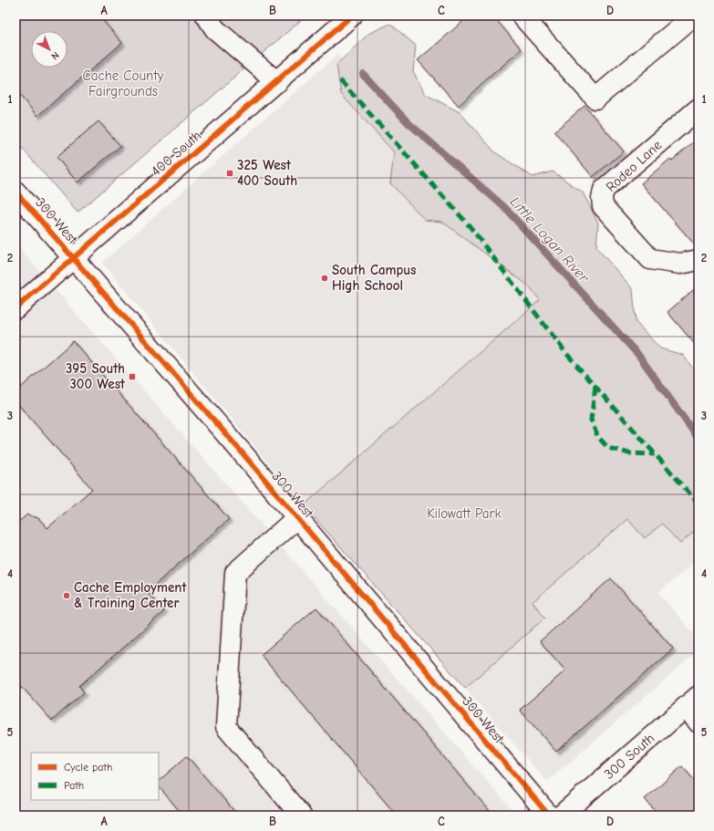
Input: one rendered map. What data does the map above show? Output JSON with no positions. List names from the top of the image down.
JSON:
{
  "streets": {
    "street": [
      "400 South",
      "Rodeo Lane",
      "300 West",
      "300 South"
    ]
  },
  "crossings": [
    ["400 South", "300 West"]
  ],
  "water": ["Little Logan River"],
  "parks": ["Cache County Fairgrounds", "Kilowatt Park"],
  "places": {
    "transit": ["325 West 400 South", "395 South 300 West"],
    "other": ["South Campus High School", "Cache Employment & Training Center"]
  },
  "legend": ["Cycle path", "Path"],
  "north": "bottom right",
  "grid": {
    "columns": [
      "A",
      "B",
      "C",
      "D"
    ],
    "rows": [
      "1",
      "2",
      "3",
      "4",
      "5"
    ]
  }
}
